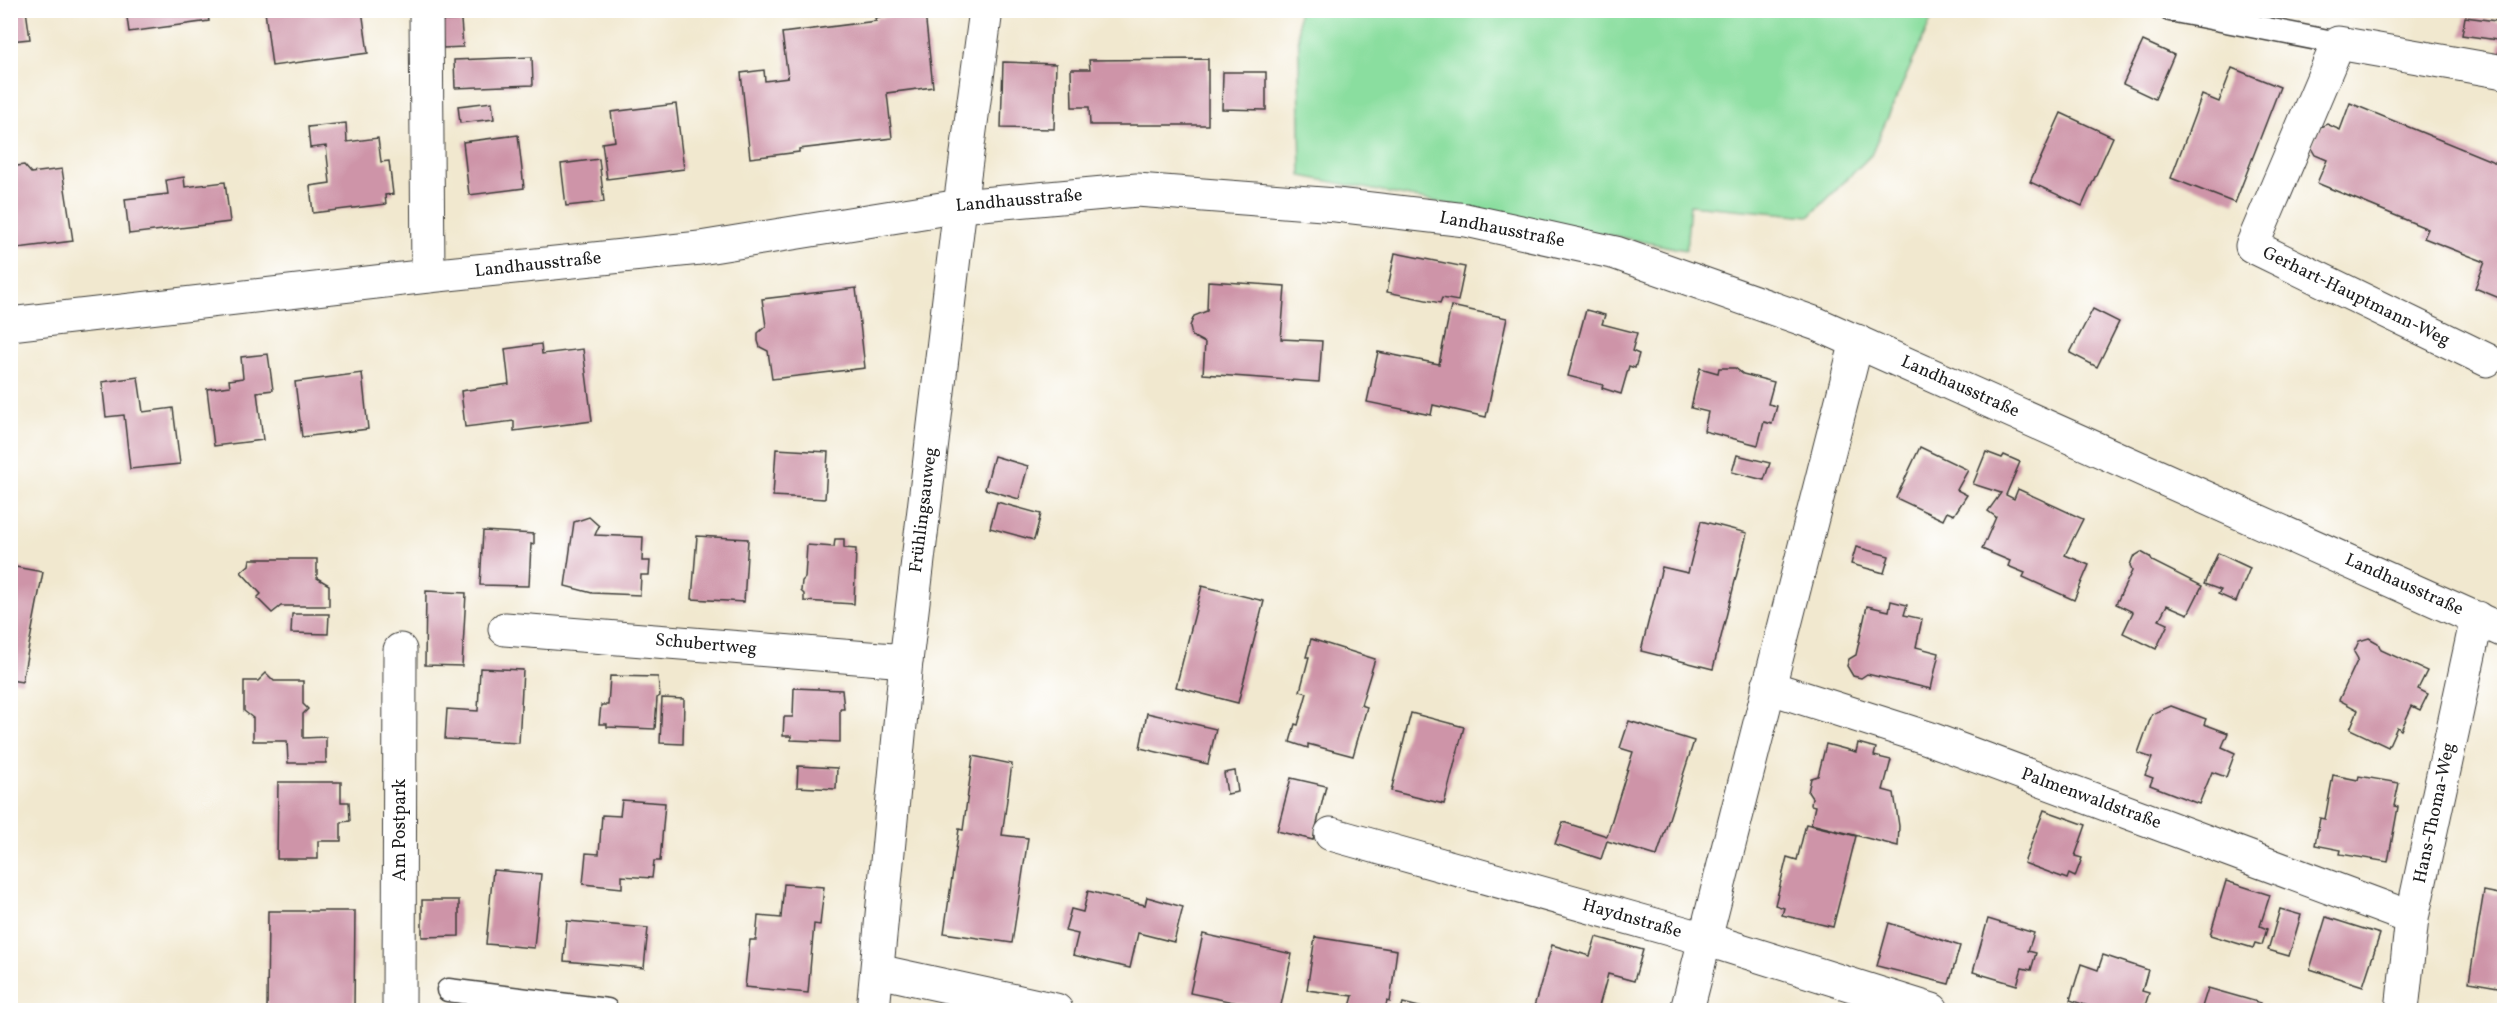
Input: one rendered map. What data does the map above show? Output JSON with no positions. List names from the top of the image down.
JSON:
{
  "streets": {
    "street": [
      "Landhausstraße",
      "Gerhart-Hauptmann-Weg",
      "Frühlingsauweg",
      "Schubertweg",
      "Palmenwaldstraße",
      "Hans-Thoma-Weg",
      "Am Postpark",
      "Haydnstraße"
    ]
  },
  "crossings": [
    ["Landhausstraße", "Frühlingsauweg"],
    ["Landhausstraße", "Hans-Thoma-Weg"],
    ["Frühlingsauweg", "Schubertweg"],
    ["Palmenwaldstraße", "Hans-Thoma-Weg"]
  ]
}
